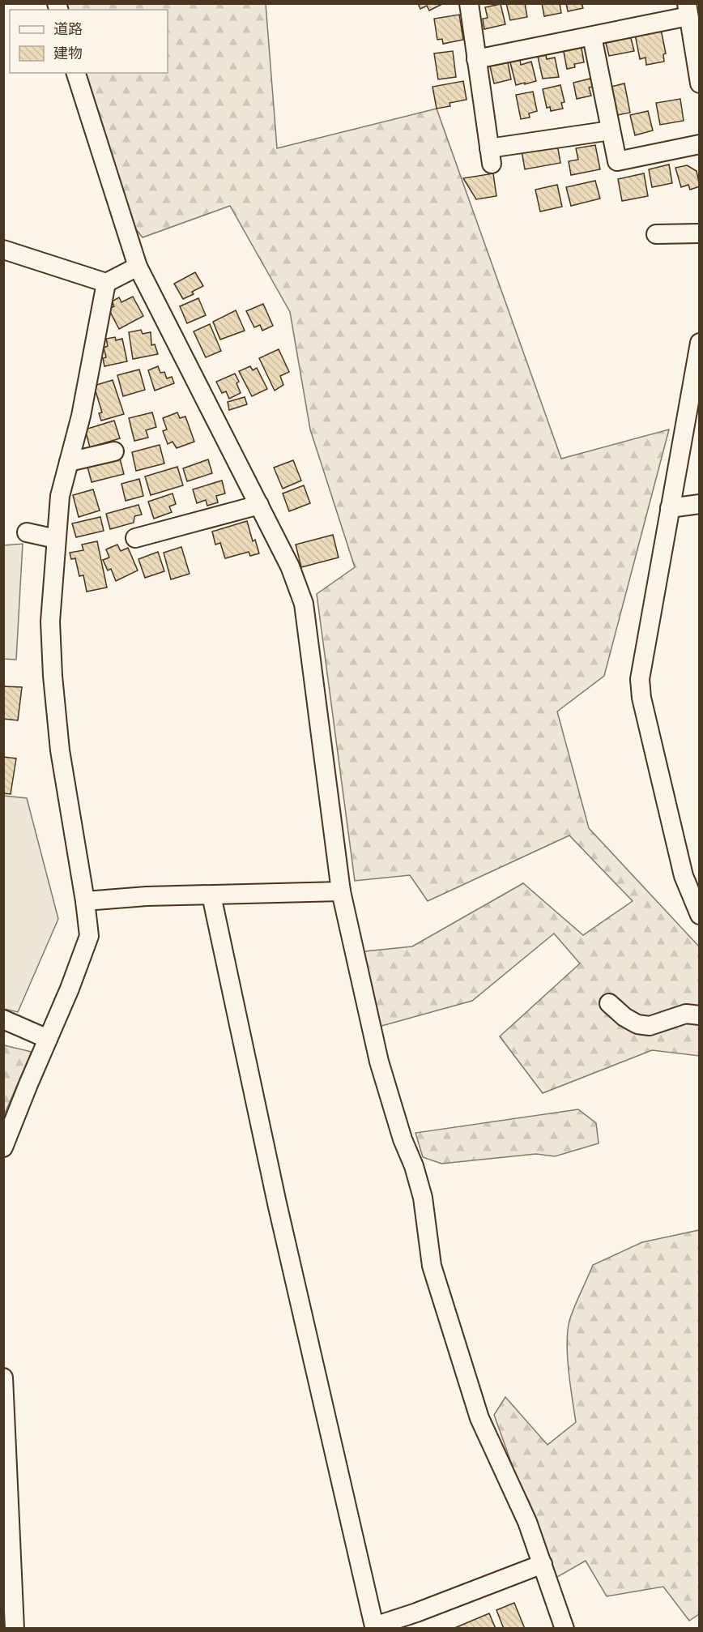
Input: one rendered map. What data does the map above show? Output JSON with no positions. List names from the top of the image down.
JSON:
{
  "legend": ["道路", "建物"]
}
